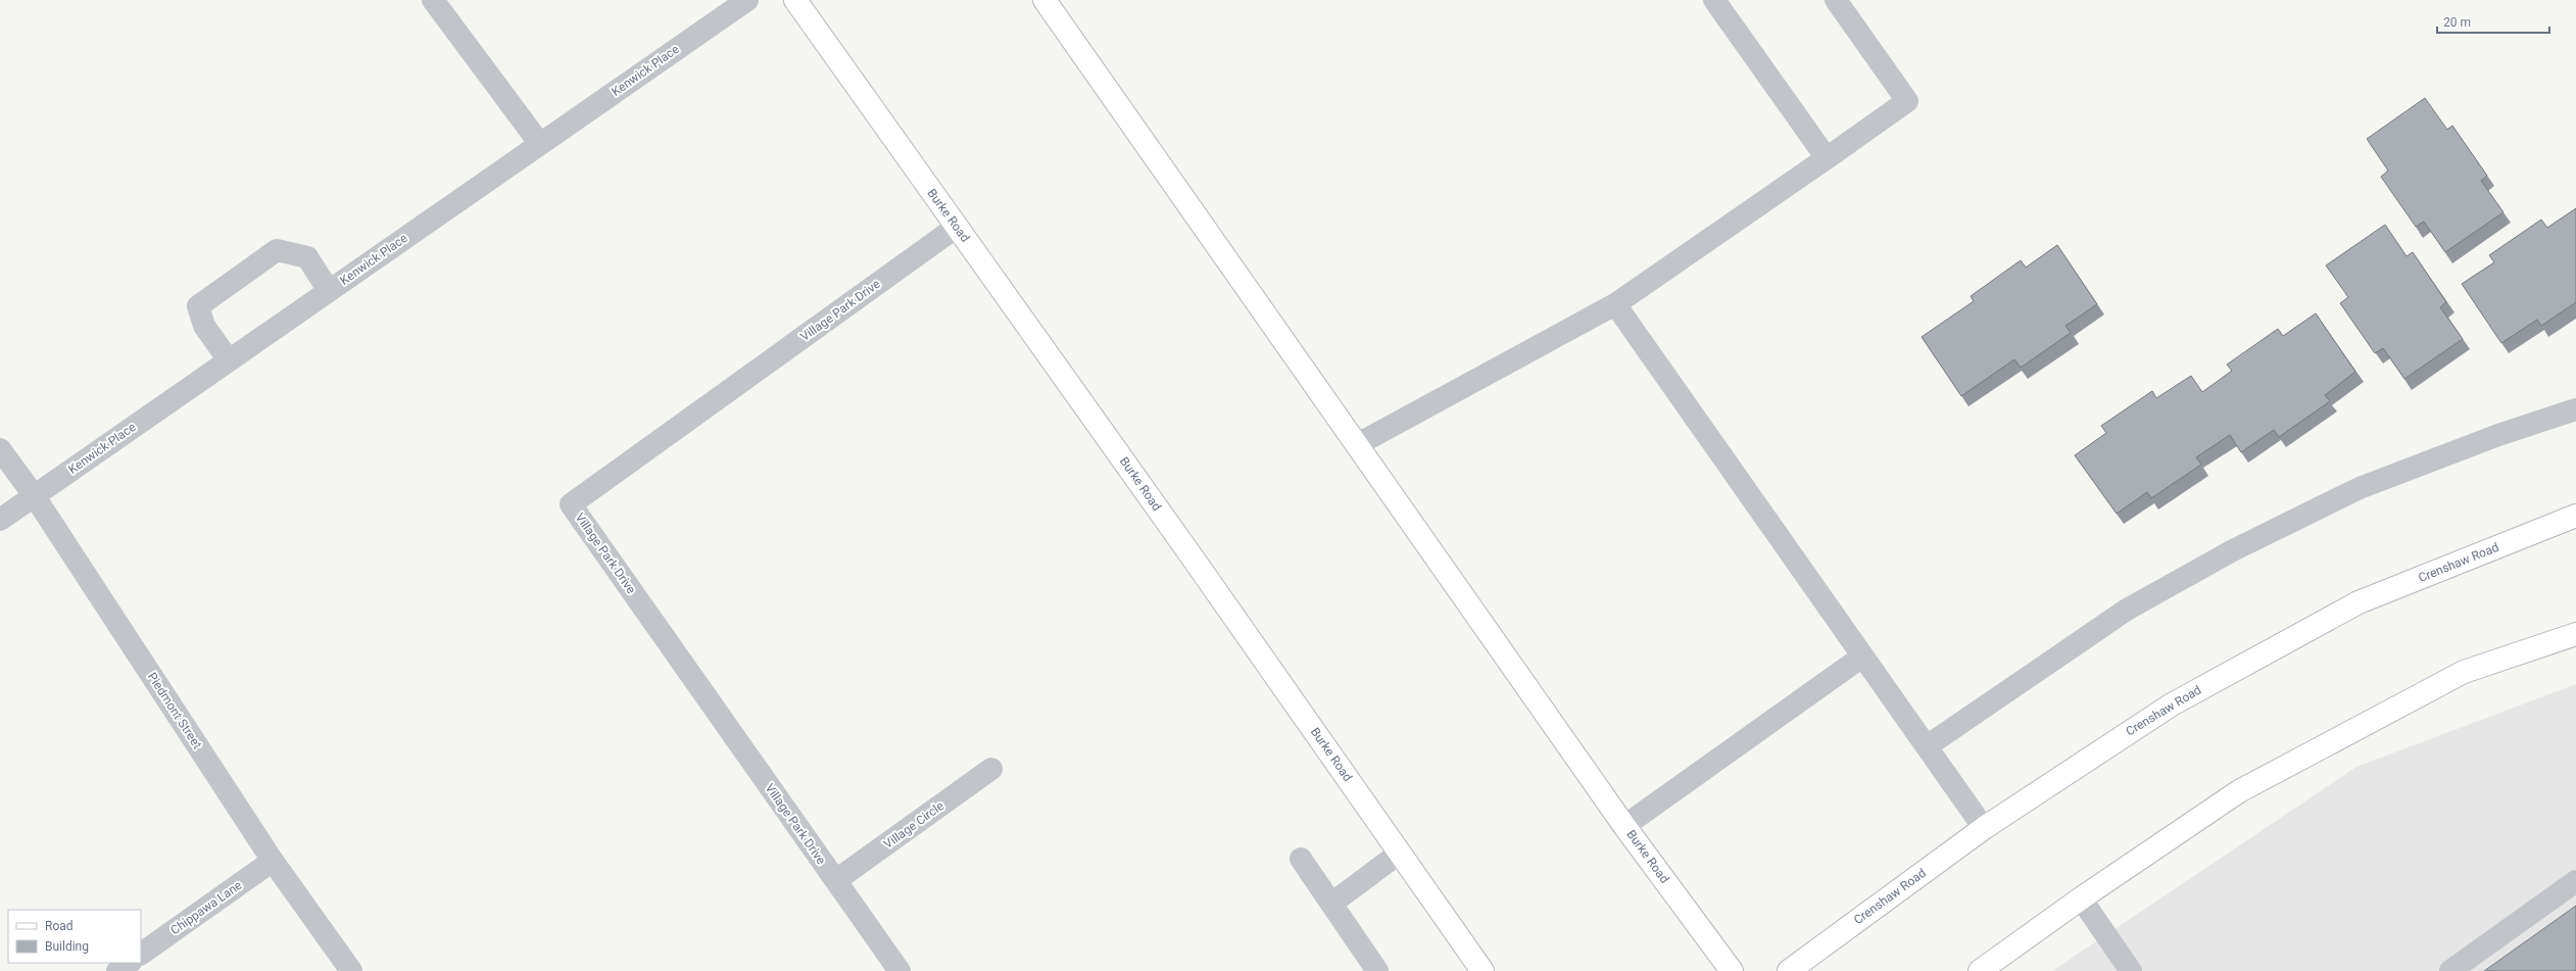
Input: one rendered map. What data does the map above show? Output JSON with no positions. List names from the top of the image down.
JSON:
{
  "streets": {
    "main road": ["Burke Road", "Crenshaw Road"],
    "street": [
      "Kenwick Place",
      "Village Park Drive",
      "Piedmont Street",
      "Village Circle",
      "Chippawa Lane"
    ]
  },
  "crossings": [
    ["Kenwick Place", "Piedmont Street"],
    ["Burke Road", "Village Park Drive"],
    ["Village Park Drive", "Village Circle"],
    ["Piedmont Street", "Chippawa Lane"]
  ],
  "legend": ["Road", "Building"],
  "scale_bar": "20 m"
}
